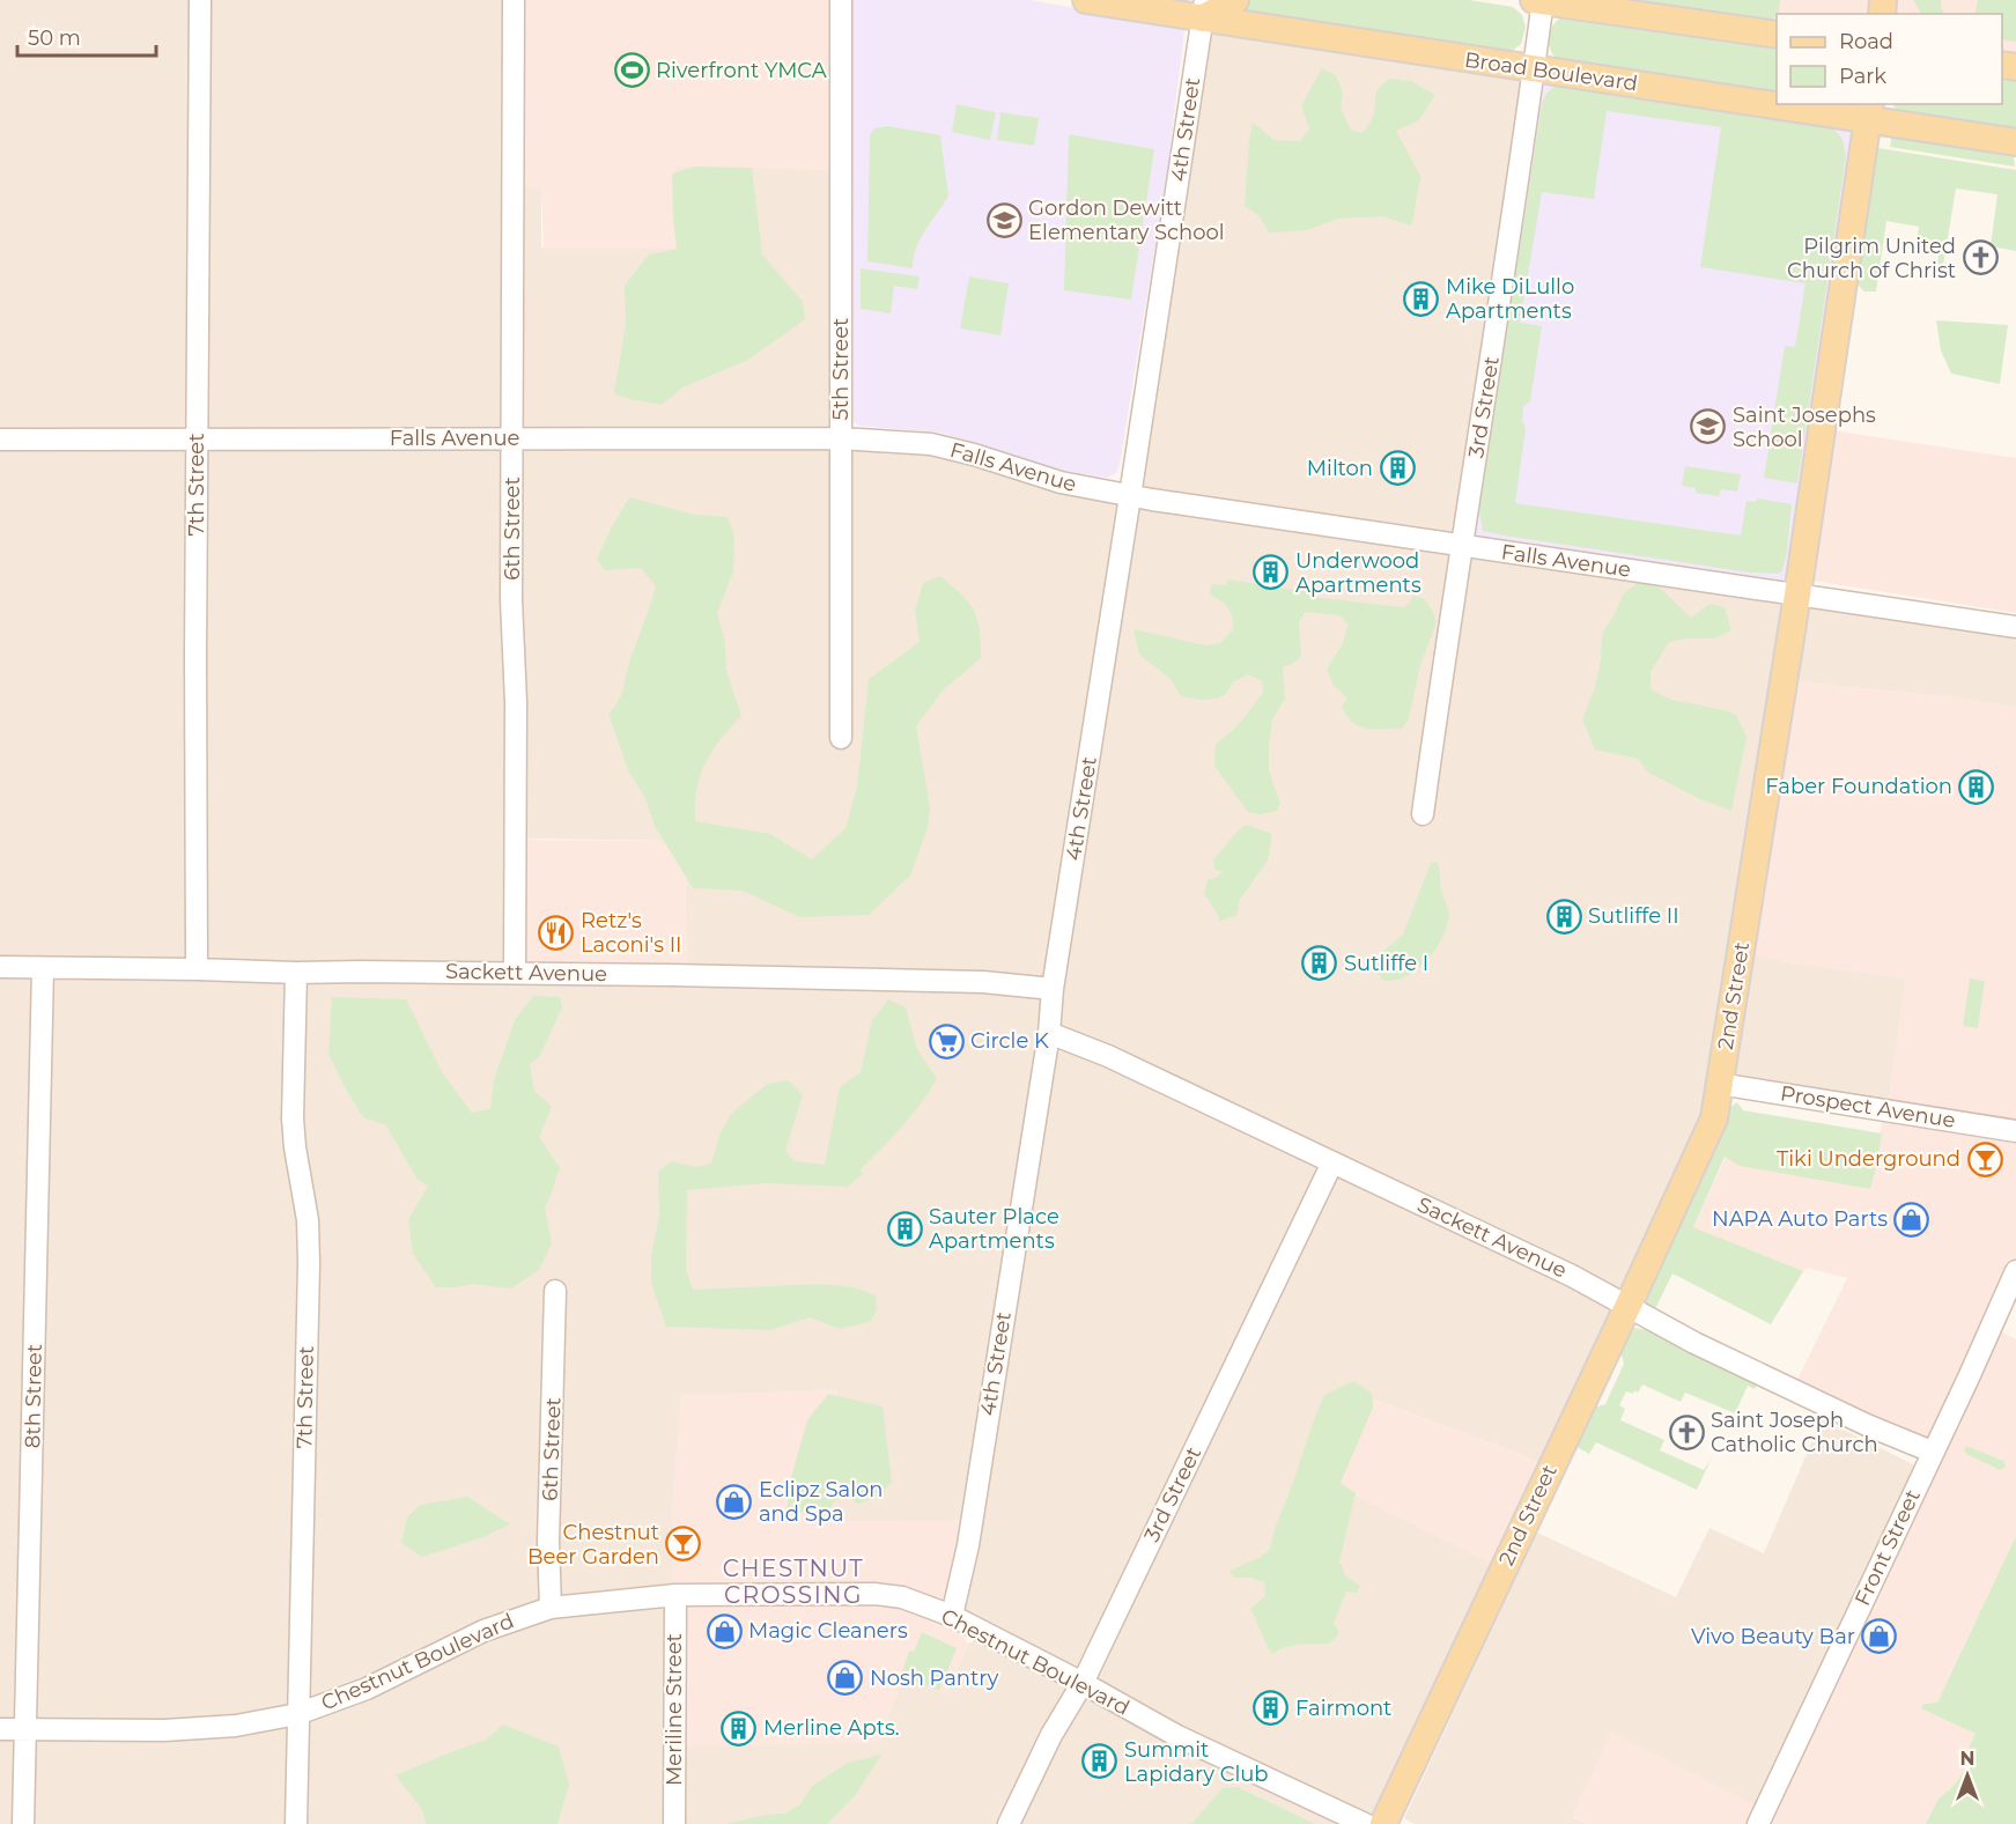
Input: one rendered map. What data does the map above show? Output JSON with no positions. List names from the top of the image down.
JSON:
{
  "streets": {
    "main road": ["Broad Boulevard", "2nd Street"],
    "street": [
      "4th Street",
      "5th Street",
      "3rd Street",
      "Falls Avenue",
      "7th Street",
      "6th Street",
      "Sackett Avenue",
      "Prospect Avenue",
      "8th Street",
      "Front Street",
      "Chestnut Boulevard",
      "Meriline Street"
    ]
  },
  "crossings": [
    ["Broad Boulevard", "4th Street"],
    ["Broad Boulevard", "3rd Street"],
    ["Broad Boulevard", "2nd Street"],
    ["4th Street", "Falls Avenue"],
    ["4th Street", "Sackett Avenue"],
    ["4th Street", "Chestnut Boulevard"],
    ["5th Street", "Falls Avenue"],
    ["3rd Street", "Falls Avenue"],
    ["3rd Street", "Sackett Avenue"],
    ["3rd Street", "Chestnut Boulevard"],
    ["Falls Avenue", "7th Street"],
    ["Falls Avenue", "6th Street"],
    ["Falls Avenue", "2nd Street"],
    ["7th Street", "Sackett Avenue"],
    ["7th Street", "Chestnut Boulevard"],
    ["6th Street", "Sackett Avenue"],
    ["6th Street", "Chestnut Boulevard"],
    ["Sackett Avenue", "2nd Street"],
    ["Sackett Avenue", "8th Street"],
    ["Sackett Avenue", "Front Street"],
    ["2nd Street", "Prospect Avenue"],
    ["8th Street", "Chestnut Boulevard"],
    ["Chestnut Boulevard", "Meriline Street"]
  ],
  "districts": ["CHESTNUT CROSSING"],
  "places": {
    "sports": ["Riverfront YMCA"],
    "school or university": ["Gordon Dewitt Elementary School", "Saint Josephs School"],
    "church": ["Pilgrim United Church of Christ", "Saint Joseph Catholic Church"],
    "building": [
      "Mike DiLullo Apartments",
      "Milton",
      "Underwood Apartments",
      "Faber Foundation",
      "Sutliffe II",
      "Sutliffe I",
      "Sauter Place Apartments",
      "Fairmont",
      "Merline Apts.",
      "Summit Lapidary Club"
    ],
    "restaurant": ["Retz's Laconi's II"],
    "supermarket": ["Circle K"],
    "bar": ["Tiki Underground", "Chestnut Beer Garden"],
    "shop": [
      "NAPA Auto Parts",
      "Eclipz Salon and Spa",
      "Magic Cleaners",
      "Vivo Beauty Bar",
      "Nosh Pantry"
    ]
  },
  "legend": ["Road", "Park"],
  "scale_bar": "50 m",
  "north": "top"
}
